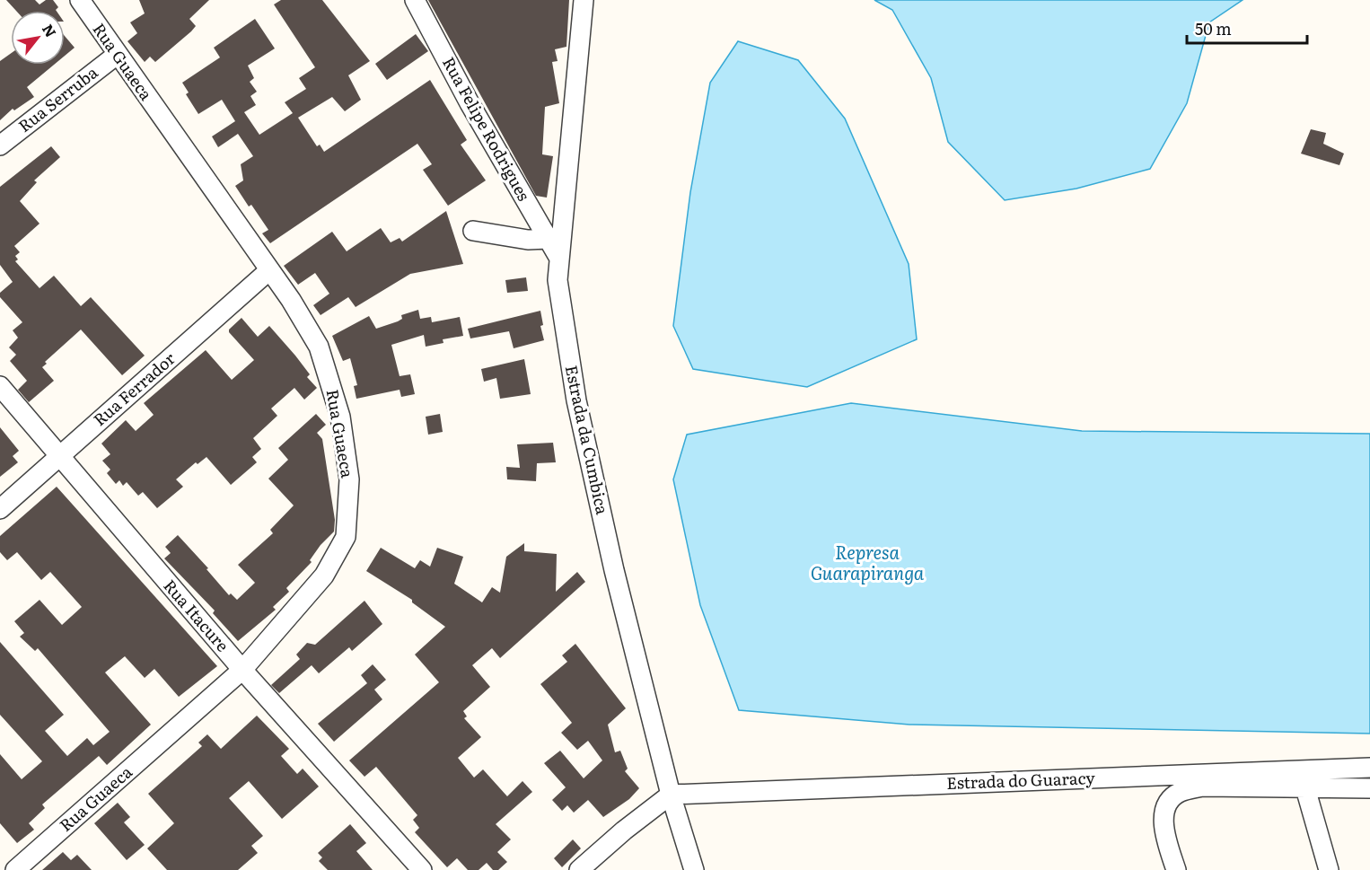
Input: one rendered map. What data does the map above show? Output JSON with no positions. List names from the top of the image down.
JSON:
{
  "streets": {
    "street": [
      "Rua Guaeca",
      "Rua Serruba",
      "Rua Felipe Rodrigues",
      "Rua Ferrador",
      "Estrada da Cumbica",
      "Rua Itacure",
      "Estrada do Guaracy"
    ]
  },
  "crossings": [
    ["Rua Guaeca", "Rua Serruba"],
    ["Rua Guaeca", "Rua Ferrador"],
    ["Rua Guaeca", "Rua Itacure"],
    ["Rua Felipe Rodrigues", "Estrada da Cumbica"],
    ["Rua Ferrador", "Rua Itacure"],
    ["Estrada da Cumbica", "Estrada do Guaracy"]
  ],
  "water": ["Represa Guarapiranga"],
  "scale_bar": "50 m",
  "north": "top right"
}
